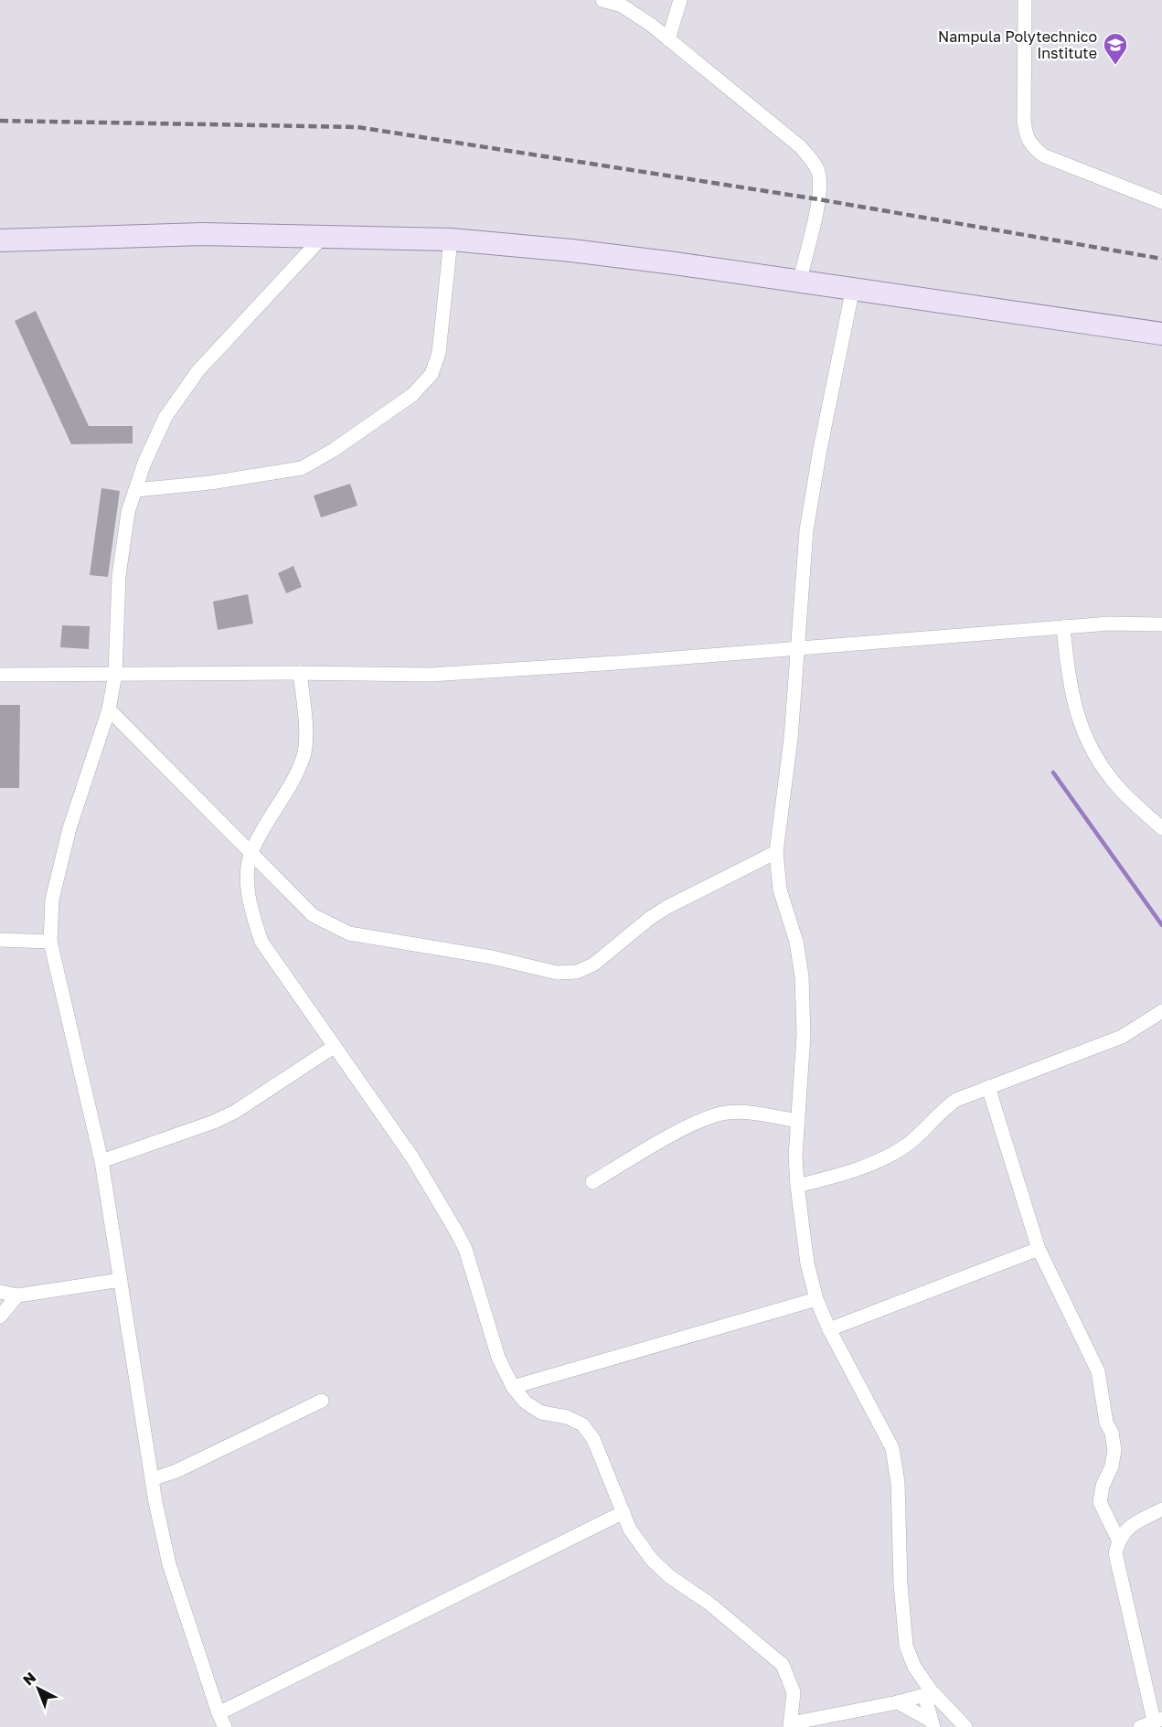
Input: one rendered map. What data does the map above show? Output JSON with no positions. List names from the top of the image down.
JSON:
{
  "places": {
    "school or university": ["Nampula Polytechnico Institute"]
  },
  "north": "top left"
}
